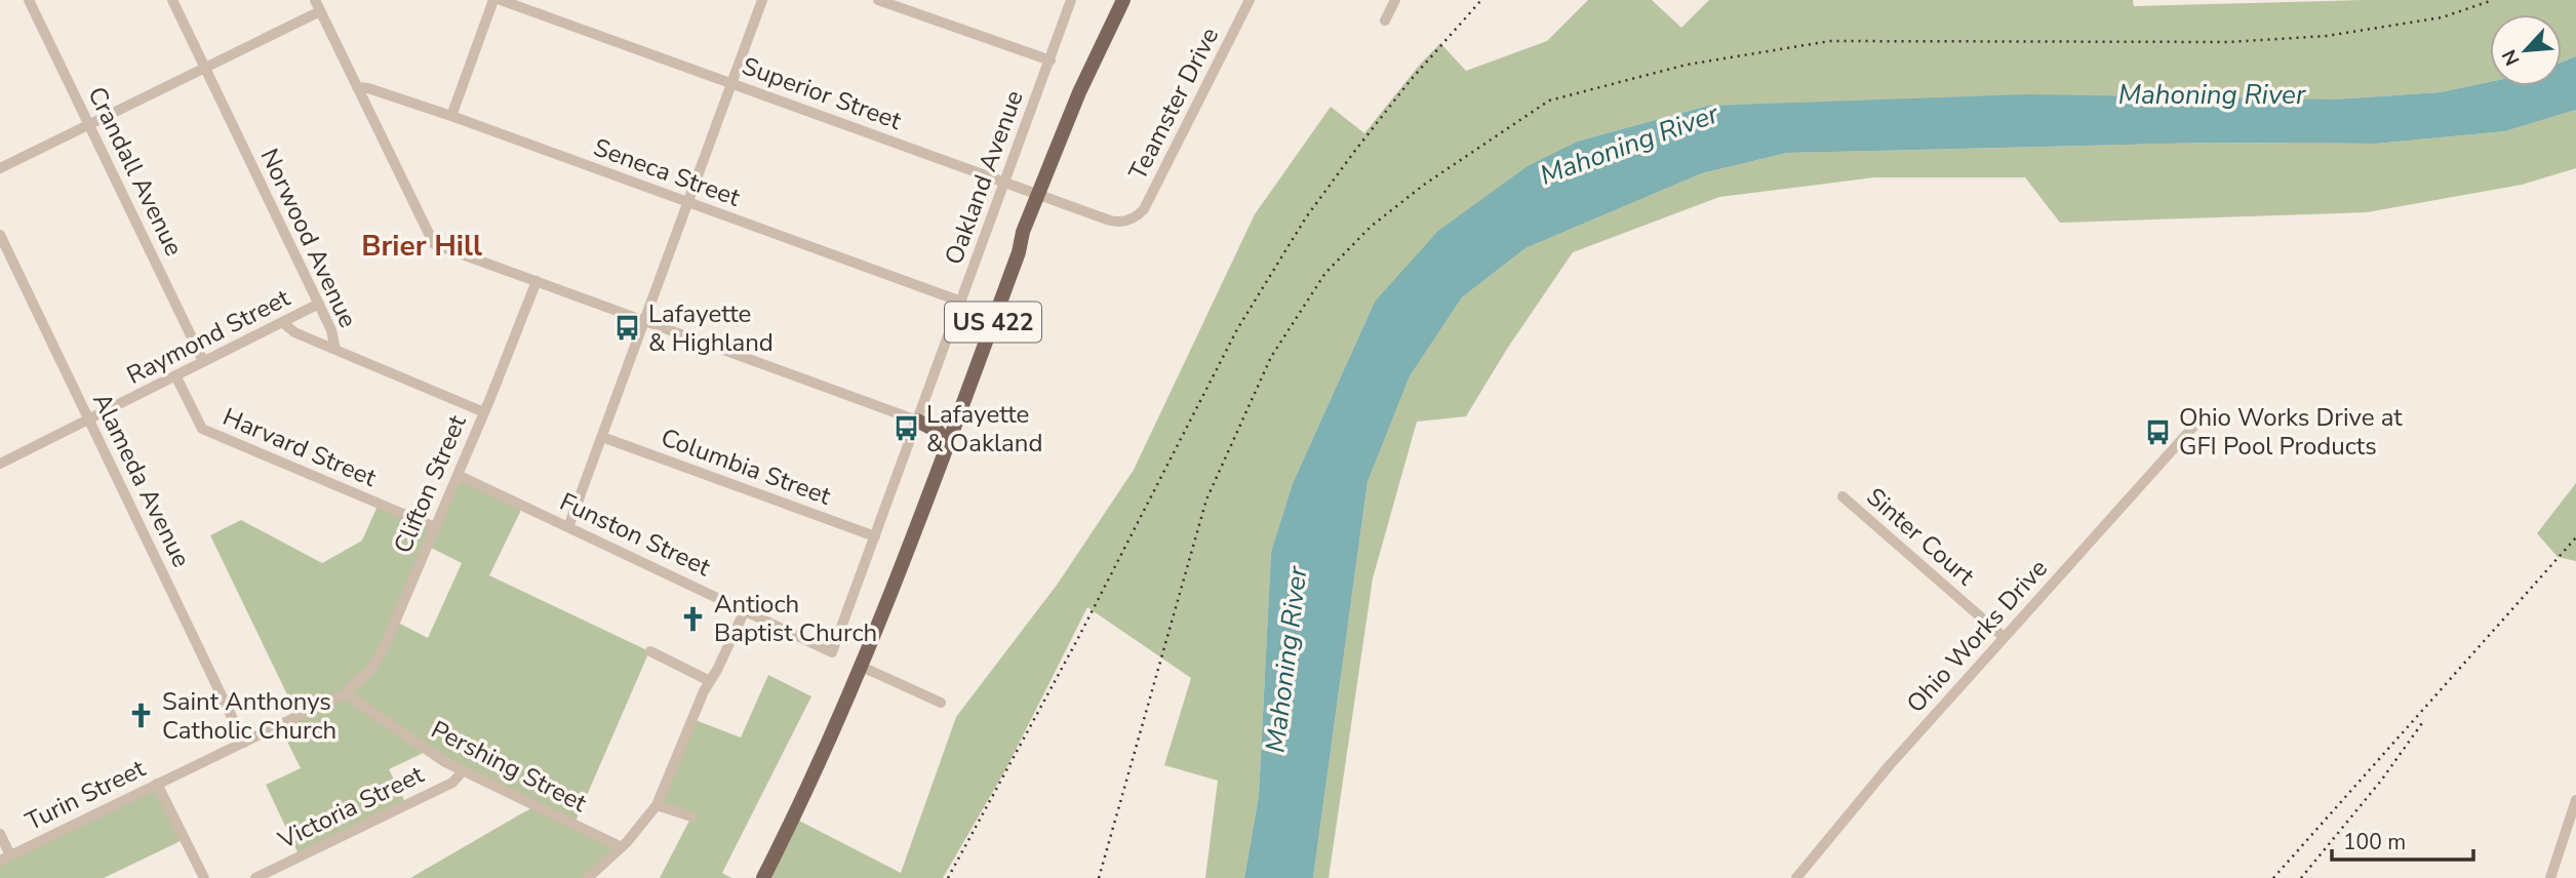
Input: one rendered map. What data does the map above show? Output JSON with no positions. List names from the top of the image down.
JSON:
{
  "streets": {
    "main road": ["US 422"],
    "street": [
      "Superior Street",
      "Teamster Drive",
      "Crandall Avenue",
      "Seneca Street",
      "Oakland Avenue",
      "Norwood Avenue",
      "Raymond Street",
      "Harvard Street",
      "Columbia Street",
      "Alameda Avenue",
      "Clifton Street",
      "Funston Street",
      "Sinter Court",
      "Ohio Works Drive",
      "Pershing Street",
      "Turin Street",
      "Victoria Street"
    ]
  },
  "crossings": [
    ["Superior Street", "Teamster Drive"],
    ["Superior Street", "Oakland Avenue"],
    ["Superior Street", "US 422"],
    ["Crandall Avenue", "Raymond Street"],
    ["Seneca Street", "Oakland Avenue"],
    ["Oakland Avenue", "Columbia Street"],
    ["Oakland Avenue", "Funston Street"],
    ["Norwood Avenue", "Raymond Street"],
    ["Norwood Avenue", "Clifton Street"],
    ["Raymond Street", "Harvard Street"],
    ["Raymond Street", "Alameda Avenue"],
    ["Harvard Street", "Clifton Street"],
    ["Alameda Avenue", "Turin Street"],
    ["Clifton Street", "Funston Street"],
    ["Clifton Street", "Pershing Street"],
    ["Clifton Street", "Turin Street"],
    ["Sinter Court", "Ohio Works Drive"],
    ["Pershing Street", "Turin Street"],
    ["Pershing Street", "Victoria Street"]
  ],
  "districts": ["Brier Hill"],
  "water": ["Mahoning River"],
  "places": {
    "bus stop": ["Lafayette & Highland", "Lafayette & Oakland", "Ohio Works Drive at GFI Pool Products"],
    "church": ["Antioch Baptist Church", "Saint Anthonys Catholic Church"]
  },
  "scale_bar": "100 m",
  "north": "bottom left"
}
